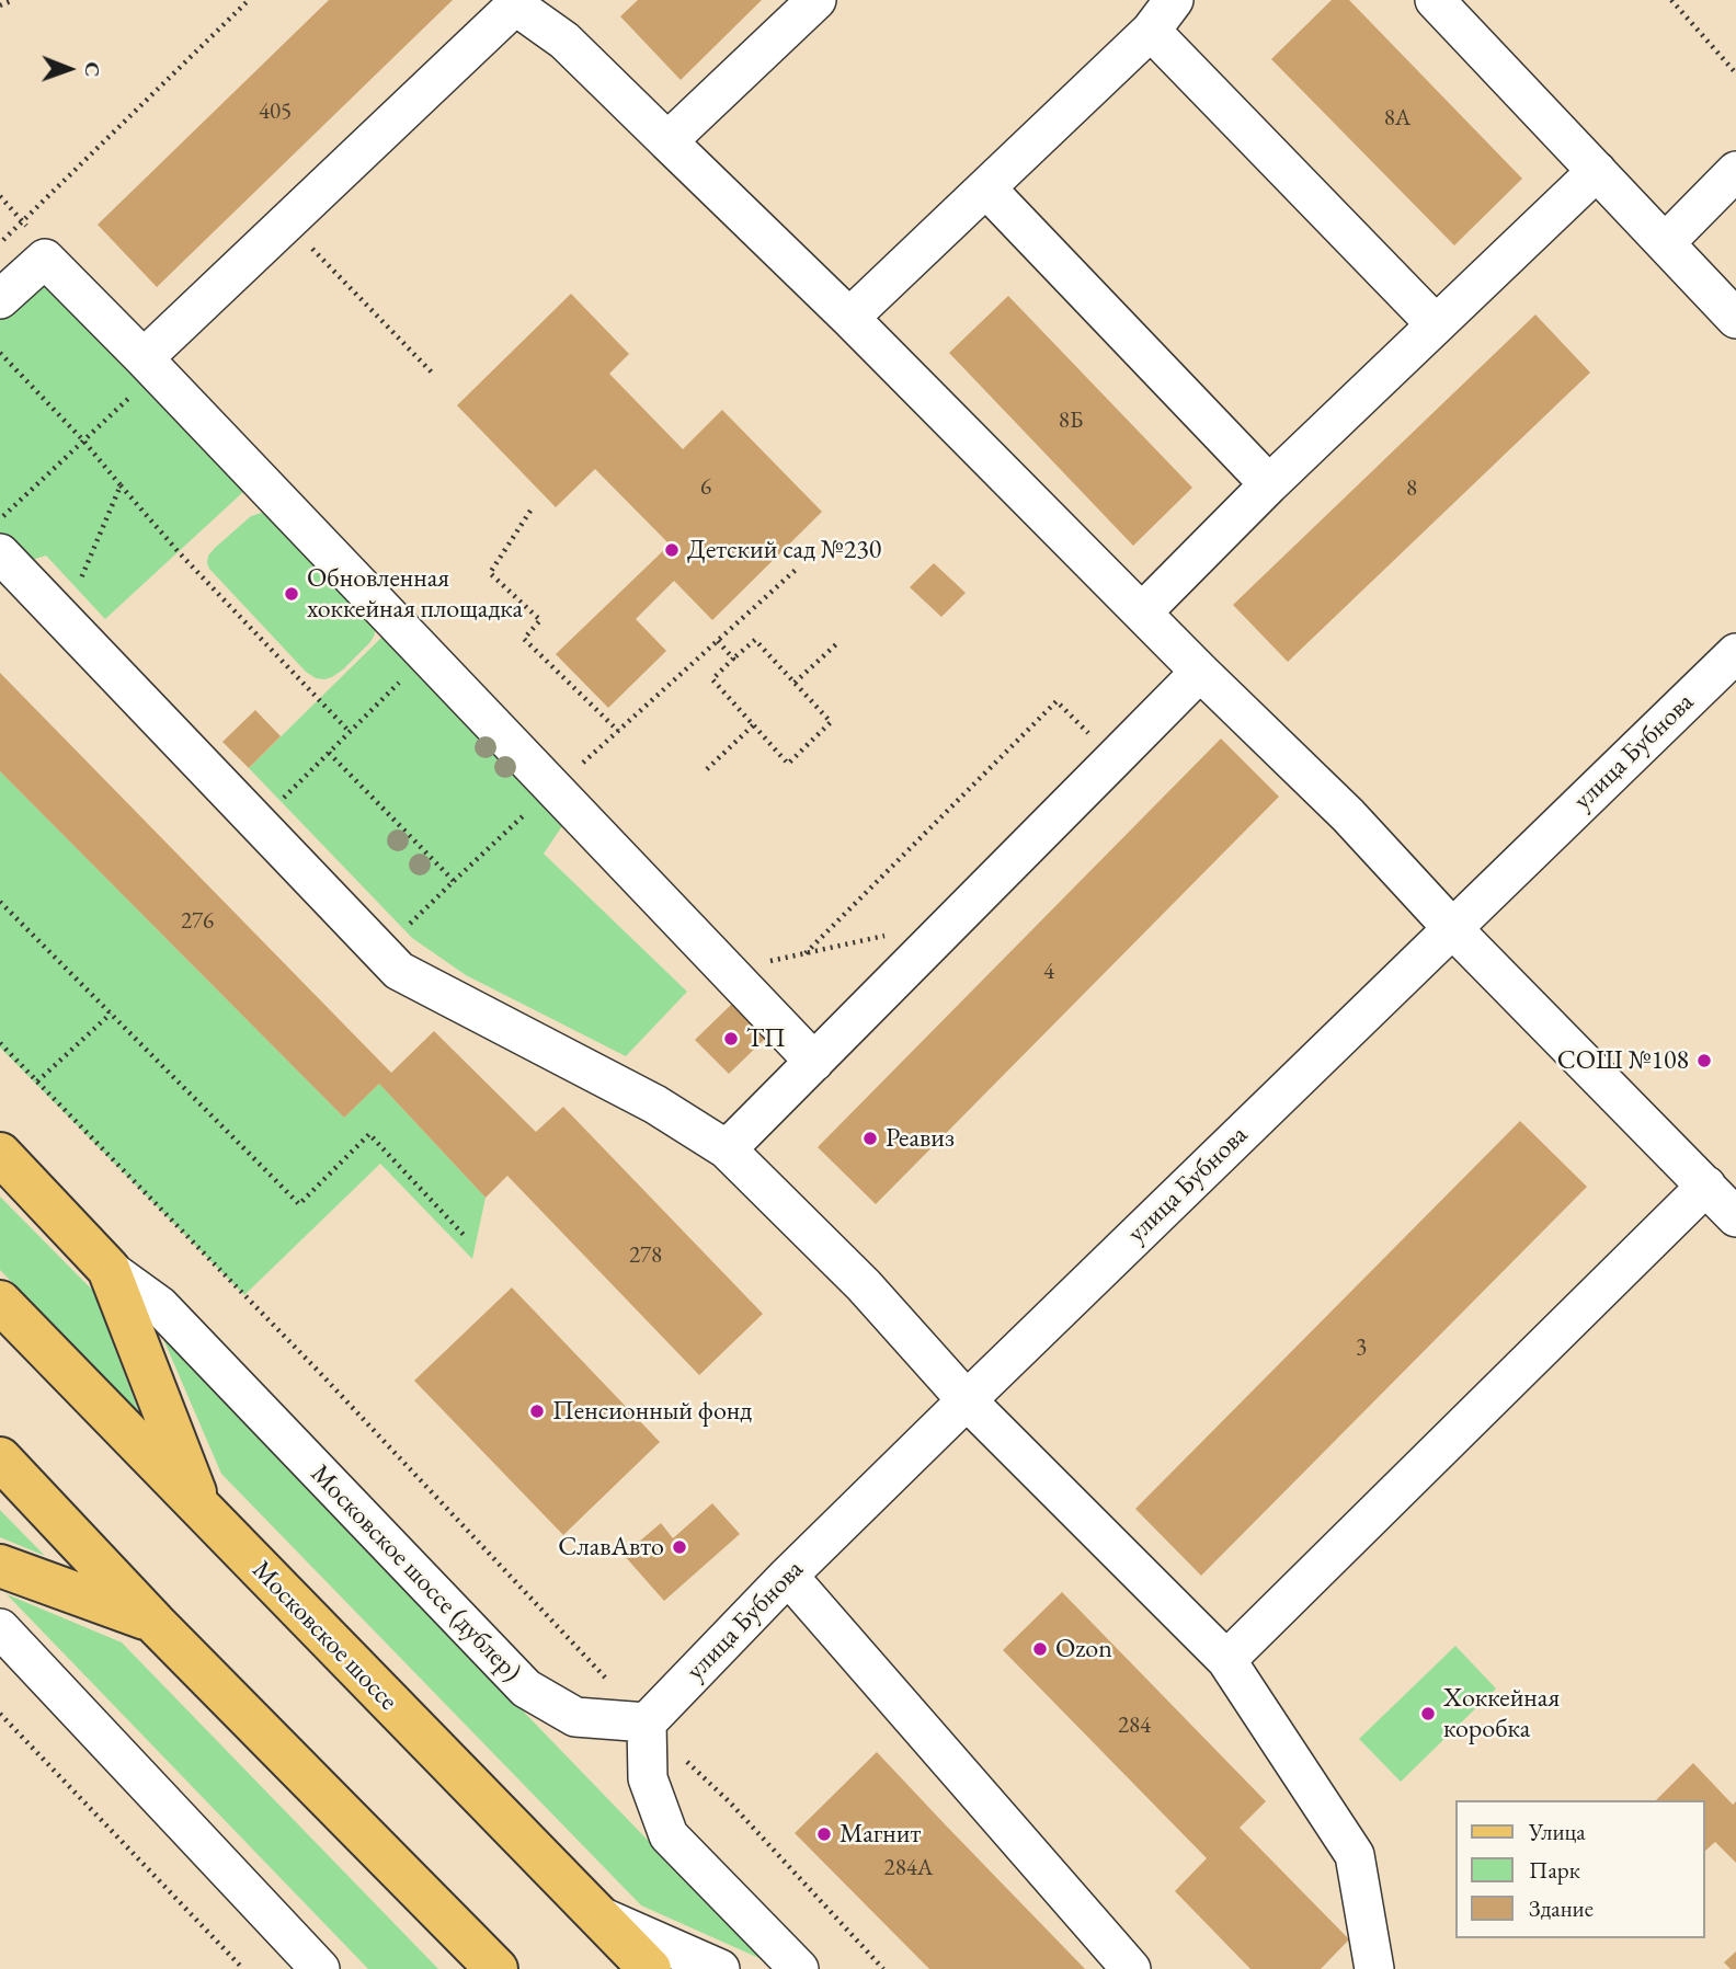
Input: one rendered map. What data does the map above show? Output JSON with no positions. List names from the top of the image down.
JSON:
{
  "streets": {
    "main road": ["Московское шоссе (дублер)", "Московское шоссе"],
    "street": ["улица Бубнова"]
  },
  "crossings": [
    ["улица Бубнова", "Московское шоссе (дублер)"]
  ],
  "places": [
    "Детский сад №230",
    "Обновленная хоккейная площадка",
    "ТП",
    "СОШ №108",
    "Реавиз",
    "Пенсионный фонд",
    "СлавАвто",
    "Ozon",
    "Хоккейная коробка",
    "Магнит"
  ],
  "house_numbers": [
    "405",
    "8А",
    "8Б",
    "6",
    "8",
    "276",
    "4",
    "278",
    "3",
    "284",
    "284А"
  ],
  "legend": ["Улица", "Парк", "Здание"],
  "north": "right"
}
